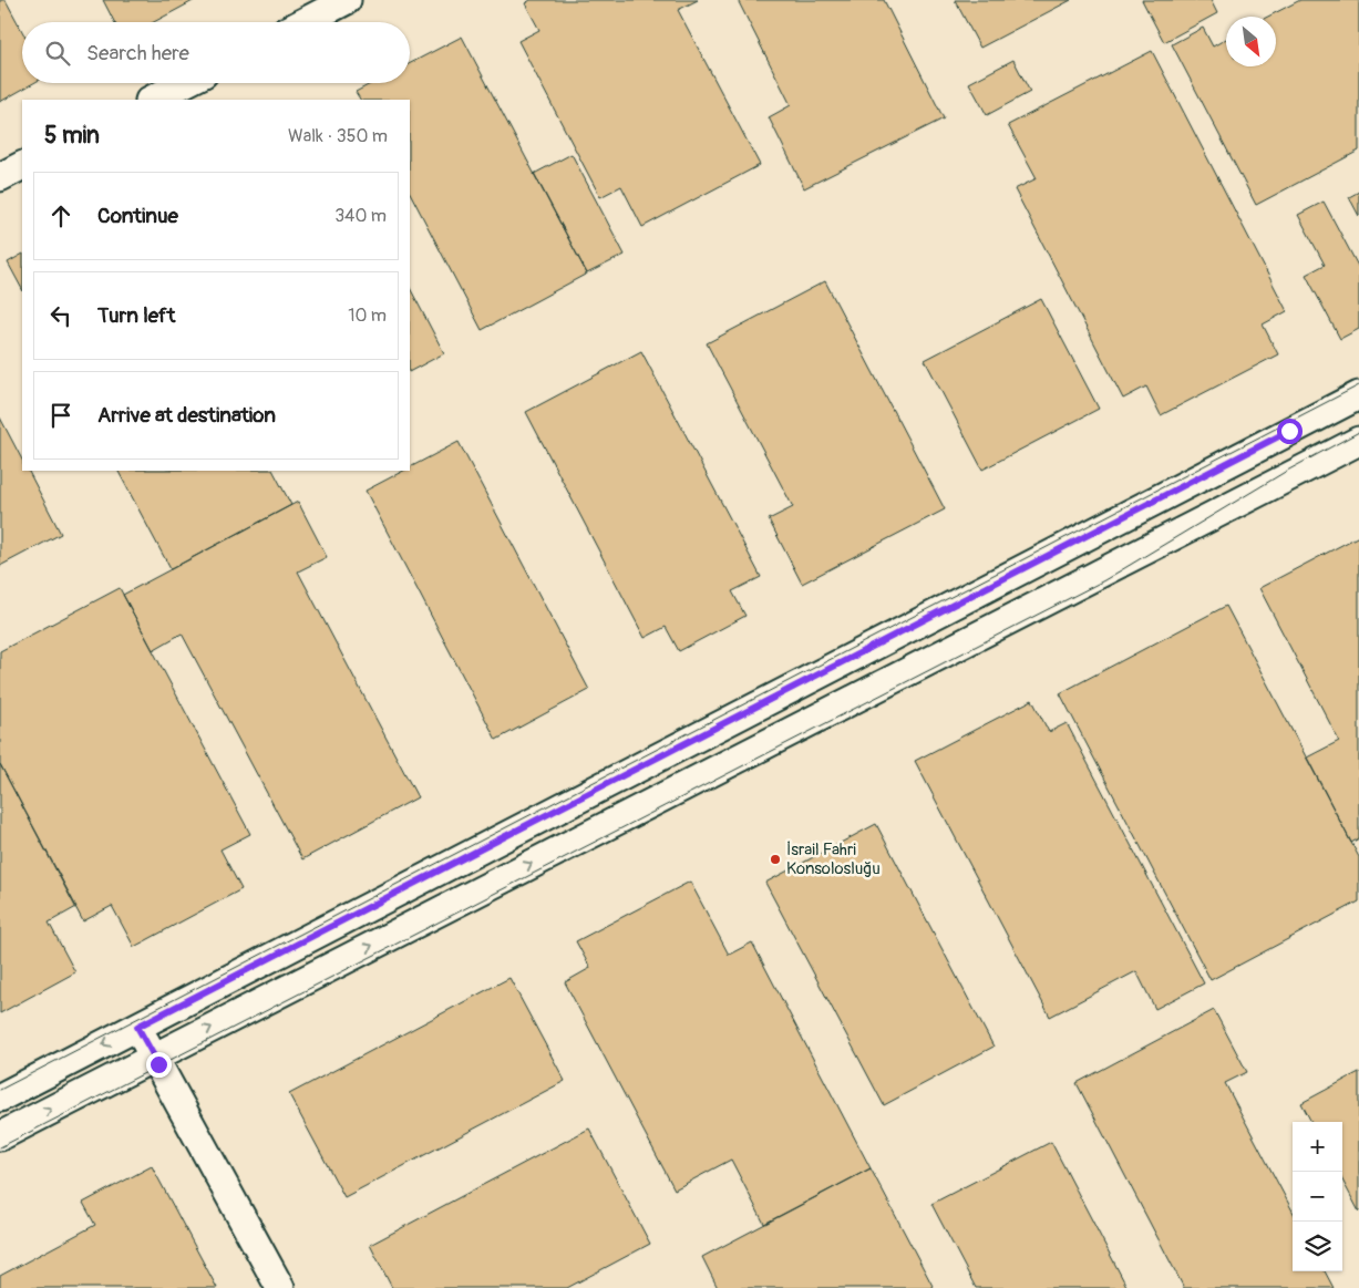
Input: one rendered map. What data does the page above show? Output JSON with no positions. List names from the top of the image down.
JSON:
{
  "places": ["İsrail Fahri Konsolosluğu"],
  "north": "bottom right",
  "page": {
    "search": "Search here",
    "heading": ["5 min", "Walk · 350 m"],
    "list": [
      ["Continue", "340 m"],
      ["Turn left", "10 m"],
      "Arrive at destination"
    ],
    "map_buttons": ["+", "−"]
  }
}
